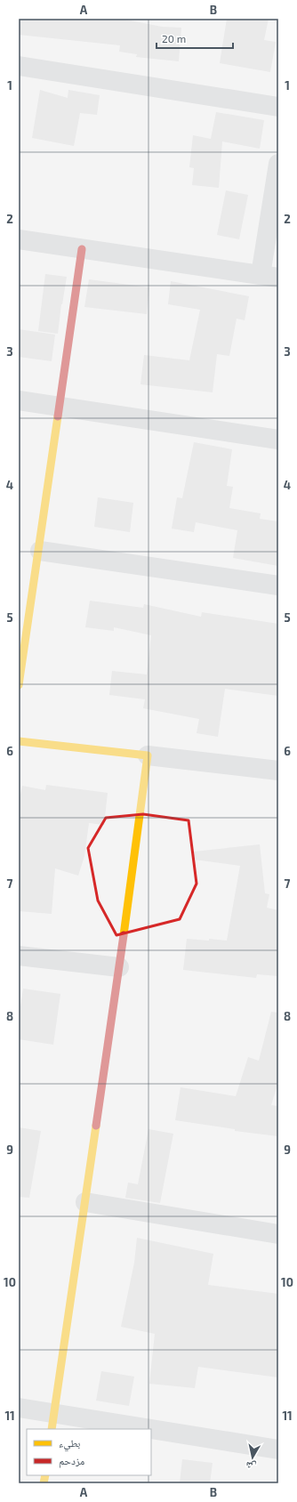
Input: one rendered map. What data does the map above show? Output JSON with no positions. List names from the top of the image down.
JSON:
{
  "legend": ["بطيء", "مزدحم"],
  "scale_bar": "20 m",
  "north": "bottom",
  "grid": {
    "columns": ["A", "B"],
    "rows": [
      "1",
      "2",
      "3",
      "4",
      "5",
      "6",
      "7",
      "8",
      "9",
      "10",
      "11"
    ]
  }
}
